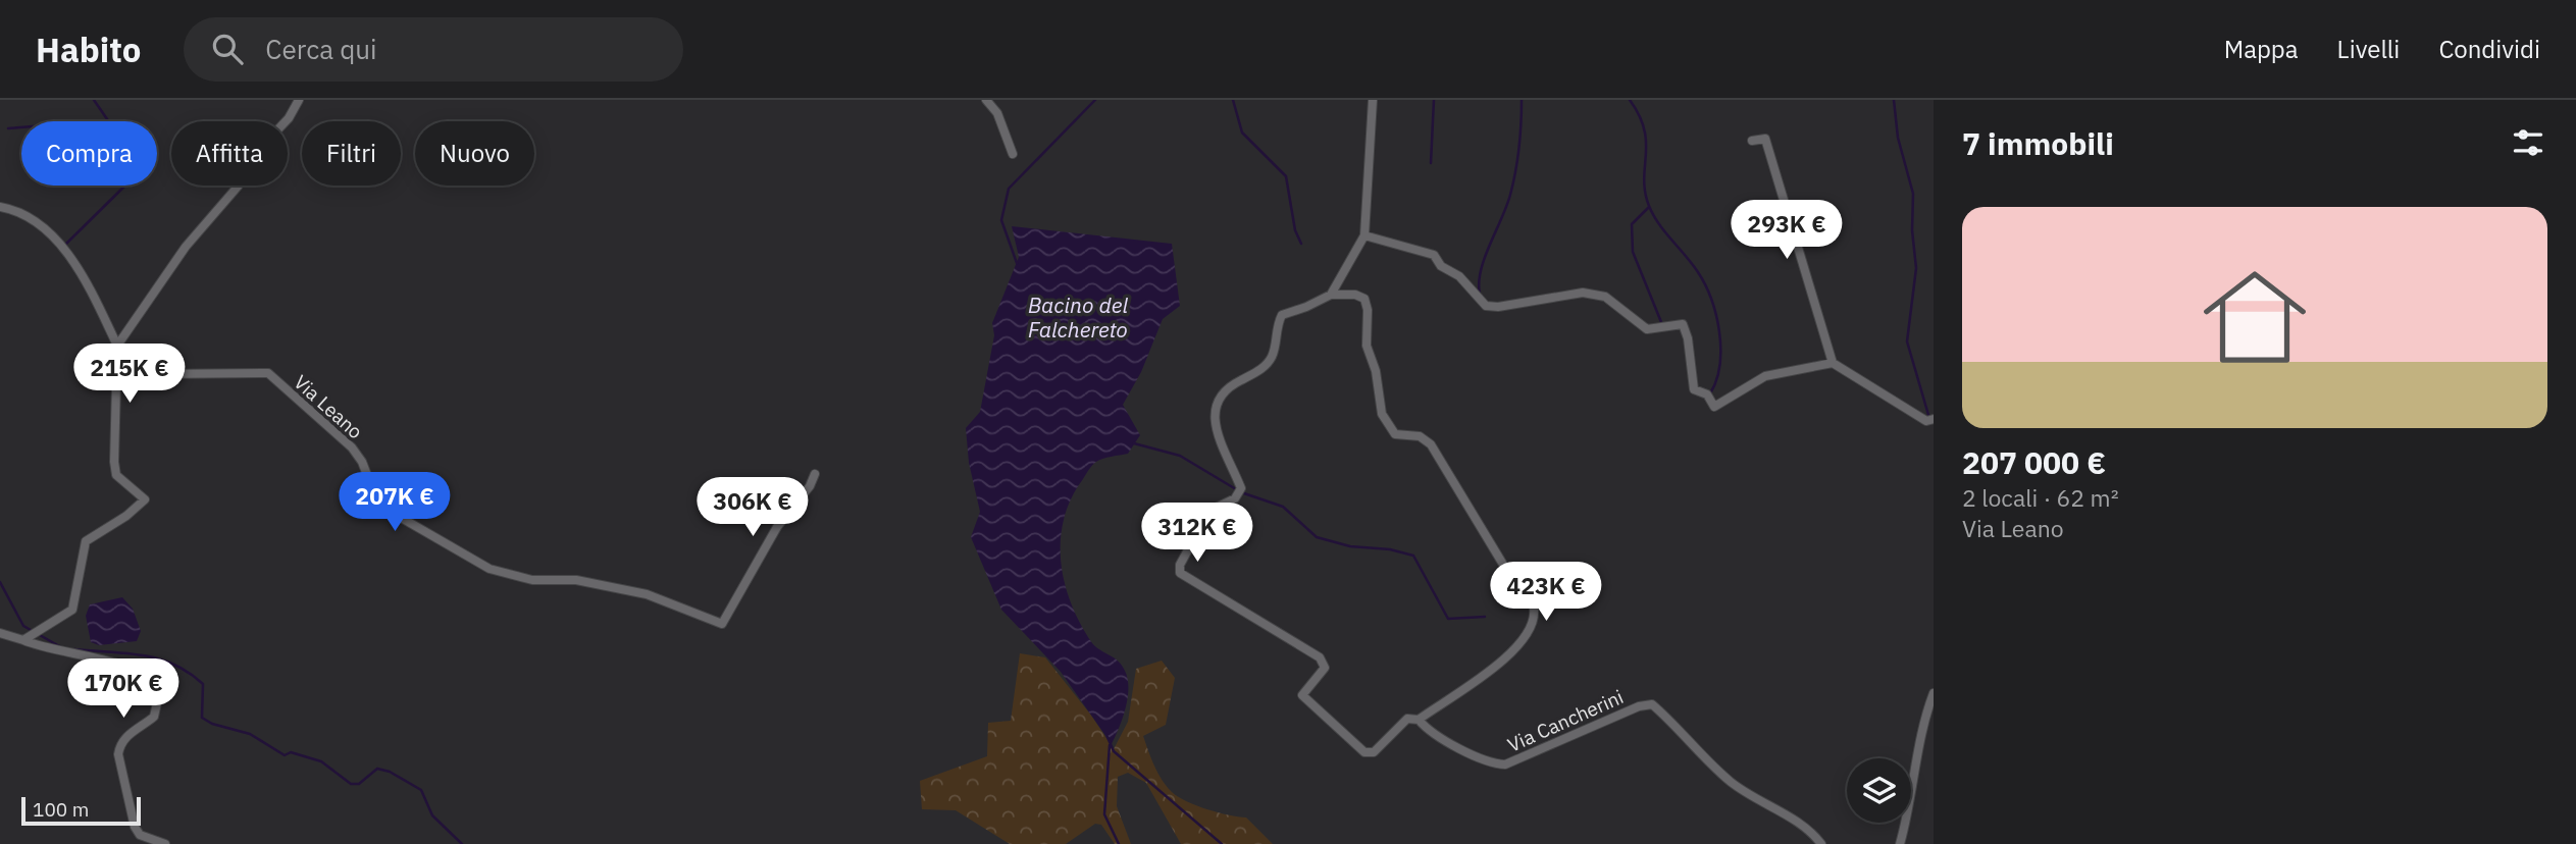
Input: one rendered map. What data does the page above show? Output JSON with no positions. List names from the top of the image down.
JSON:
{
  "streets": {
    "street": ["Via Leano", "Via Cancherini"]
  },
  "water": ["Bacino del Falchereto"],
  "scale_bar": "100 m",
  "page": {
    "header": "Habito",
    "search": "Cerca qui",
    "nav": ["Mappa", "Livelli", "Condividi"],
    "heading": "7 immobili",
    "chip": [
      "Compra",
      "Affitta",
      "Filtri",
      "Nuovo"
    ],
    "list": [
      {
        "name": "207 000 €",
        "note": "2 locali · 62 m² · Via Leano"
      }
    ],
    "price": [
      "293K €",
      "215K €",
      "207K €",
      "306K €",
      "312K €",
      "423K €",
      "170K €"
    ],
    "scale": "100 m"
  }
}
